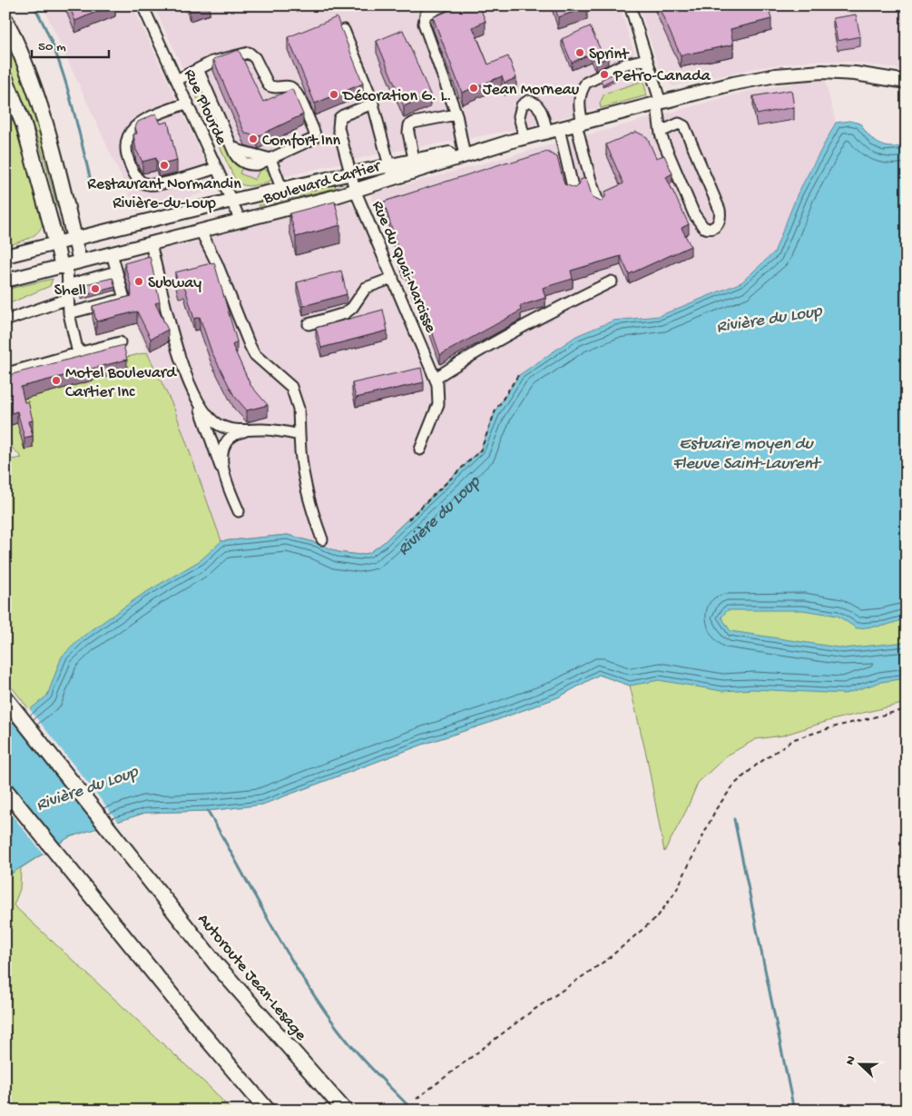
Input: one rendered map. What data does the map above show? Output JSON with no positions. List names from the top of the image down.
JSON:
{
  "streets": {
    "highway": ["Autoroute Jean-Lesage"],
    "main road": ["Boulevard Cartier"],
    "street": ["Rue Plourde", "Rue du Quai-Narcisse"]
  },
  "crossings": [
    ["Rue Plourde", "Boulevard Cartier"],
    ["Boulevard Cartier", "Rue du Quai-Narcisse"]
  ],
  "water": ["Rivière du Loup", "Estuaire moyen du Fleuve Saint-Laurent"],
  "places": [
    "Sprint",
    "Petro-Canada",
    "Jean Morneau",
    "Décoration G. L.",
    "Comfort Inn",
    "Restaurant Normandin Rivière-du-Loup",
    "Subway",
    "Shell",
    "Motel Boulevard Cartier Inc"
  ],
  "scale_bar": "50 m",
  "north": "left"
}
